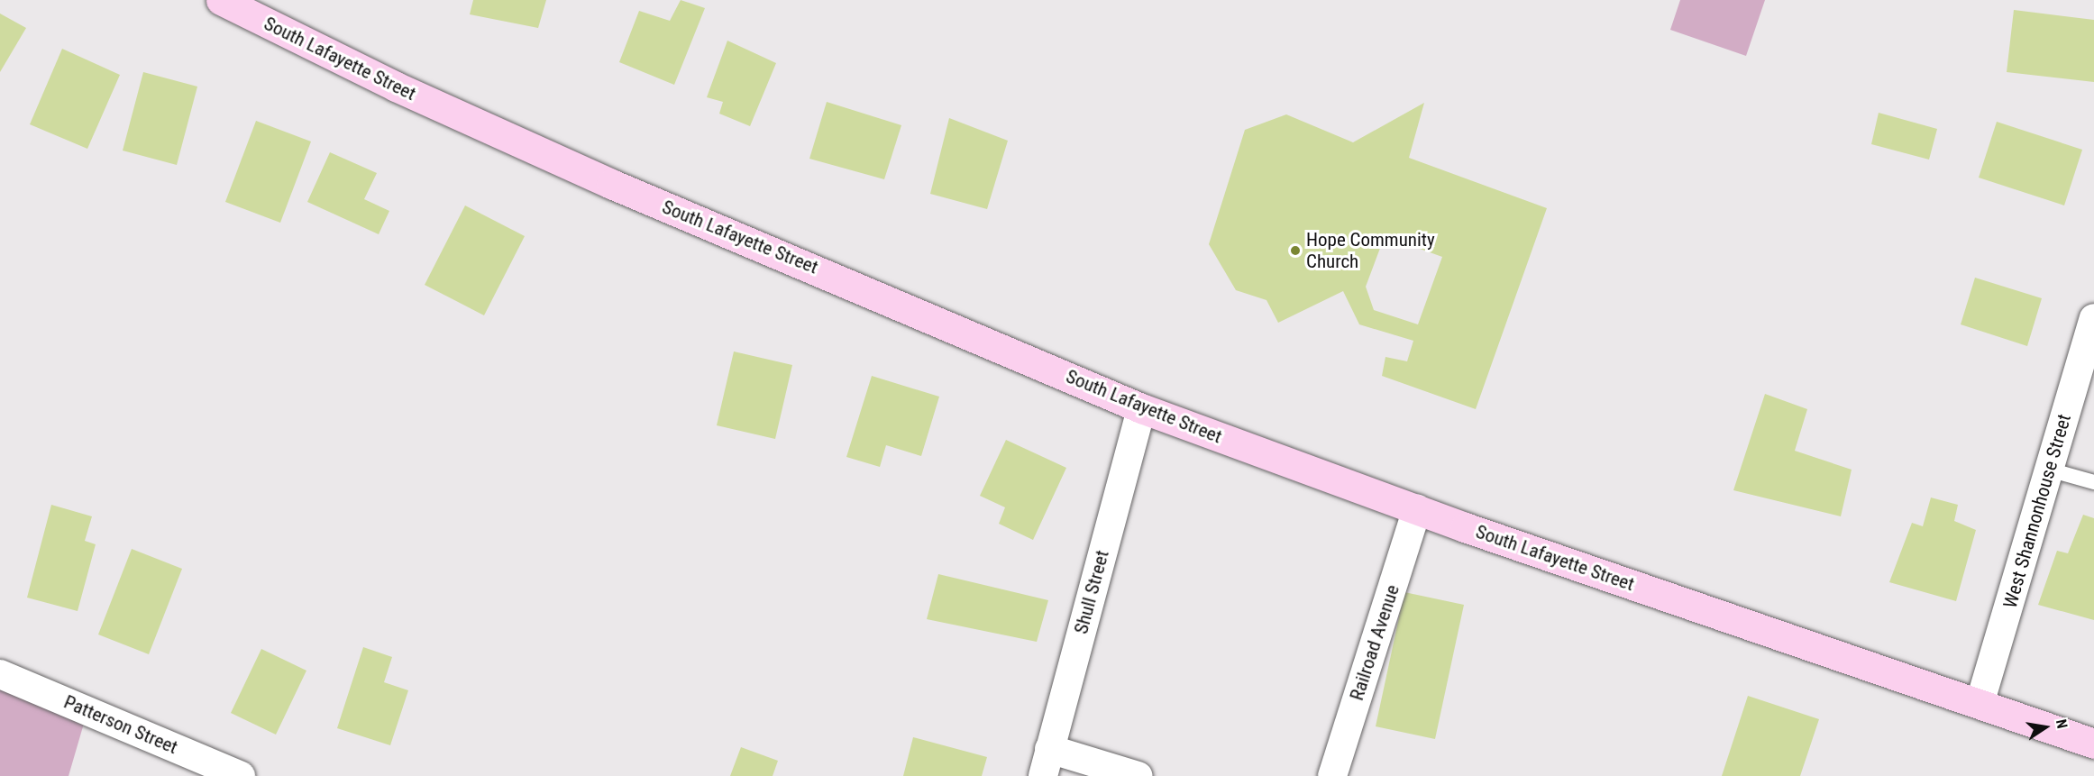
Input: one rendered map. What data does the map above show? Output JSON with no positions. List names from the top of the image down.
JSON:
{
  "streets": {
    "main road": ["South Lafayette Street"],
    "street": [
      "West Shannonhouse Street",
      "Shull Street",
      "Railroad Avenue",
      "Patterson Street"
    ]
  },
  "crossings": [
    ["South Lafayette Street", "West Shannonhouse Street"],
    ["South Lafayette Street", "Shull Street"],
    ["South Lafayette Street", "Railroad Avenue"]
  ],
  "places": ["Hope Community Church"],
  "north": "right"
}
